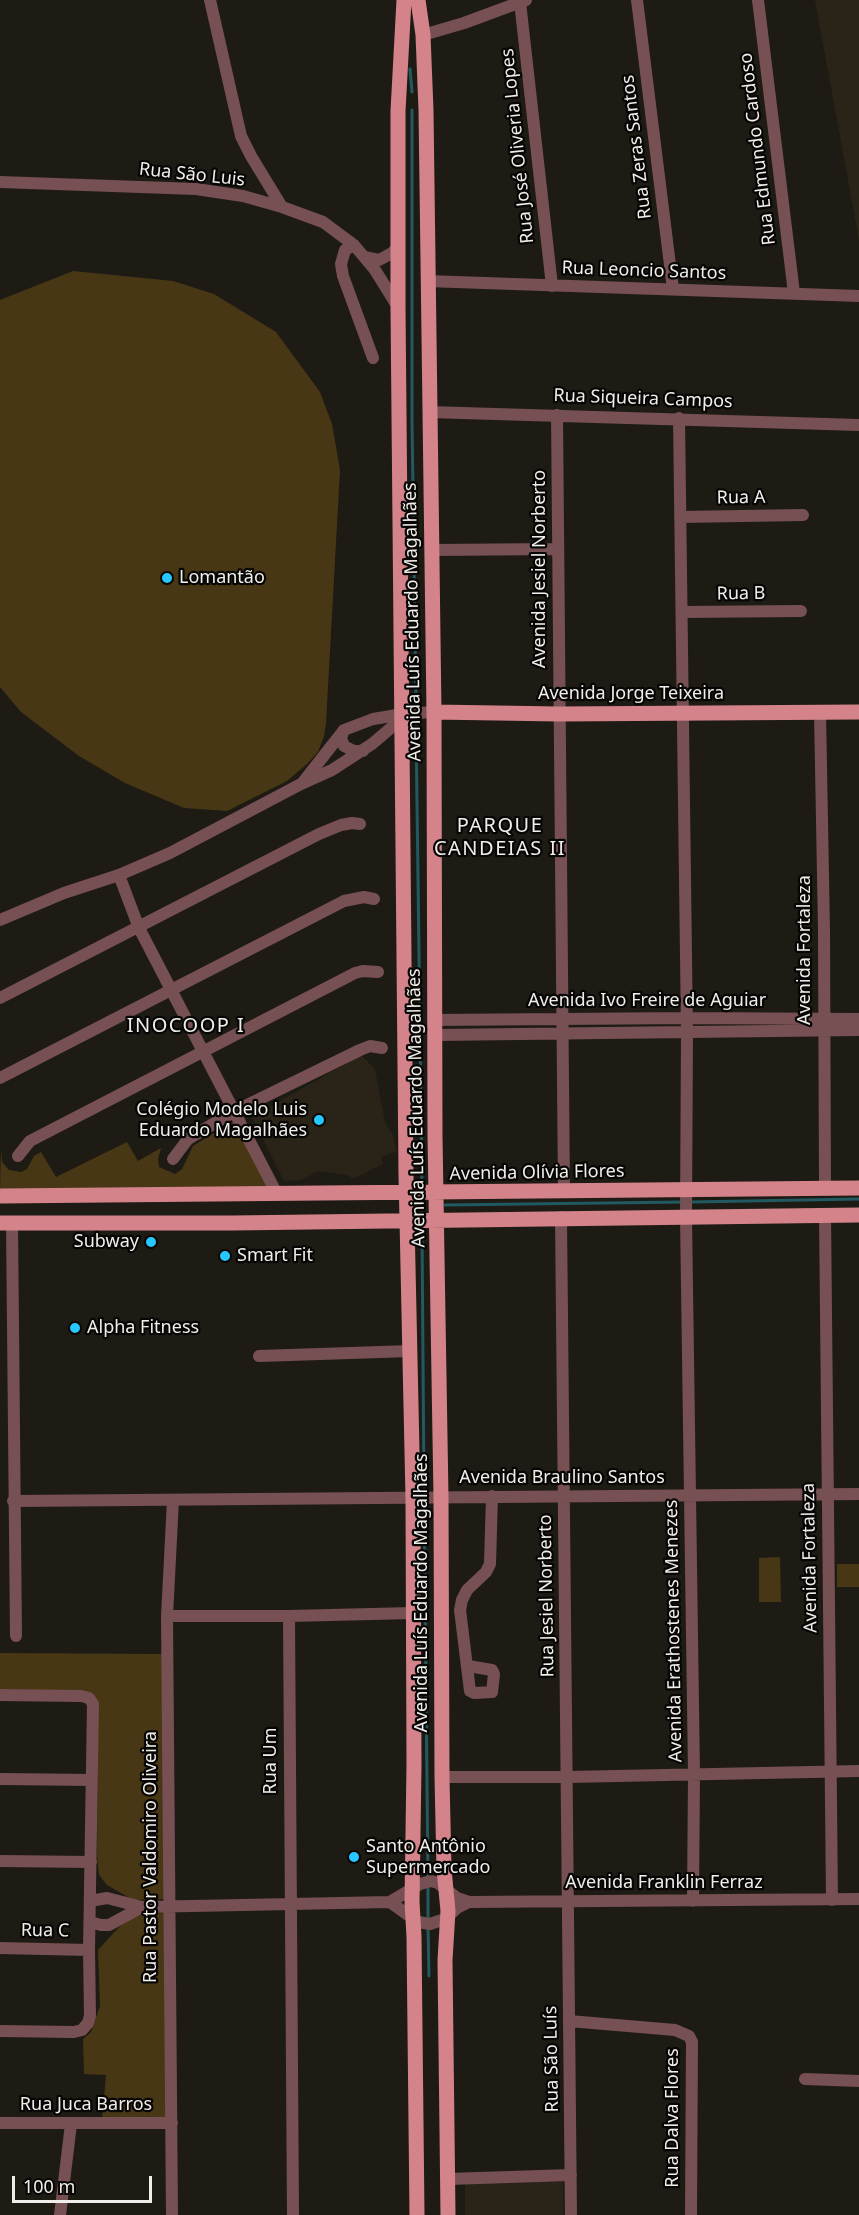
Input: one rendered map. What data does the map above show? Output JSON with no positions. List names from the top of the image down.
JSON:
{
  "streets": {
    "main road": ["Avenida Luís Eduardo Magalhães", "Avenida Jorge Teixeira", "Avenida Olívia Flores"],
    "street": [
      "Rua José Oliveria Lopes",
      "Rua Zeras Santos",
      "Rua Edmundo Cardoso",
      "Rua São Luis",
      "Rua Leoncio Santos",
      "Rua Siqueira Campos",
      "Rua A",
      "Avenida Jesiel Norberto",
      "Rua B",
      "Avenida Fortaleza",
      "Avenida Ivo Freire de Aguiar",
      "Avenida Braulino Santos",
      "Rua Jesiel Norberto",
      "Avenida Erathostenes Menezes",
      "Rua Um",
      "Rua Pastor Valdomiro Oliveira",
      "Avenida Franklin Ferraz",
      "Rua C",
      "Rua São Luís",
      "Rua Juca Barros",
      "Rua Dalva Flores"
    ]
  },
  "crossings": [
    ["Rua José Oliveria Lopes", "Rua Leoncio Santos"],
    ["Rua Zeras Santos", "Rua Leoncio Santos"],
    ["Rua Edmundo Cardoso", "Rua Leoncio Santos"],
    ["Rua São Luis", "Avenida Luís Eduardo Magalhães"],
    ["Rua Leoncio Santos", "Avenida Luís Eduardo Magalhães"],
    ["Rua Siqueira Campos", "Avenida Jesiel Norberto"],
    ["Rua Siqueira Campos", "Avenida Luís Eduardo Magalhães"],
    ["Avenida Jesiel Norberto", "Avenida Jorge Teixeira"],
    ["Avenida Jesiel Norberto", "Avenida Ivo Freire de Aguiar"],
    ["Avenida Jesiel Norberto", "Avenida Olívia Flores"],
    ["Avenida Luís Eduardo Magalhães", "Avenida Jorge Teixeira"],
    ["Avenida Luís Eduardo Magalhães", "Avenida Ivo Freire de Aguiar"],
    ["Avenida Luís Eduardo Magalhães", "Avenida Olívia Flores"],
    ["Avenida Luís Eduardo Magalhães", "Avenida Braulino Santos"],
    ["Avenida Jorge Teixeira", "Avenida Fortaleza"],
    ["Avenida Fortaleza", "Avenida Ivo Freire de Aguiar"],
    ["Avenida Fortaleza", "Avenida Olívia Flores"],
    ["Avenida Fortaleza", "Avenida Braulino Santos"],
    ["Avenida Fortaleza", "Avenida Franklin Ferraz"],
    ["Avenida Olívia Flores", "Avenida Erathostenes Menezes"],
    ["Avenida Braulino Santos", "Rua Jesiel Norberto"],
    ["Avenida Braulino Santos", "Avenida Erathostenes Menezes"],
    ["Avenida Braulino Santos", "Rua Pastor Valdomiro Oliveira"],
    ["Rua Jesiel Norberto", "Avenida Franklin Ferraz"],
    ["Rua Jesiel Norberto", "Rua São Luís"],
    ["Avenida Erathostenes Menezes", "Avenida Franklin Ferraz"],
    ["Rua Pastor Valdomiro Oliveira", "Rua Juca Barros"],
    ["Avenida Franklin Ferraz", "Rua São Luís"],
    ["Rua São Luís", "Rua Dalva Flores"]
  ],
  "districts": ["PARQUE CANDEIAS II", "INOCOOP I"],
  "places": [
    "Lomantão",
    "Colégio Modelo Luis Eduardo Magalhães",
    "Subway",
    "Smart Fit",
    "Alpha Fitness",
    "Santo Antônio Supermercado"
  ],
  "scale_bar": "100 m"
}
